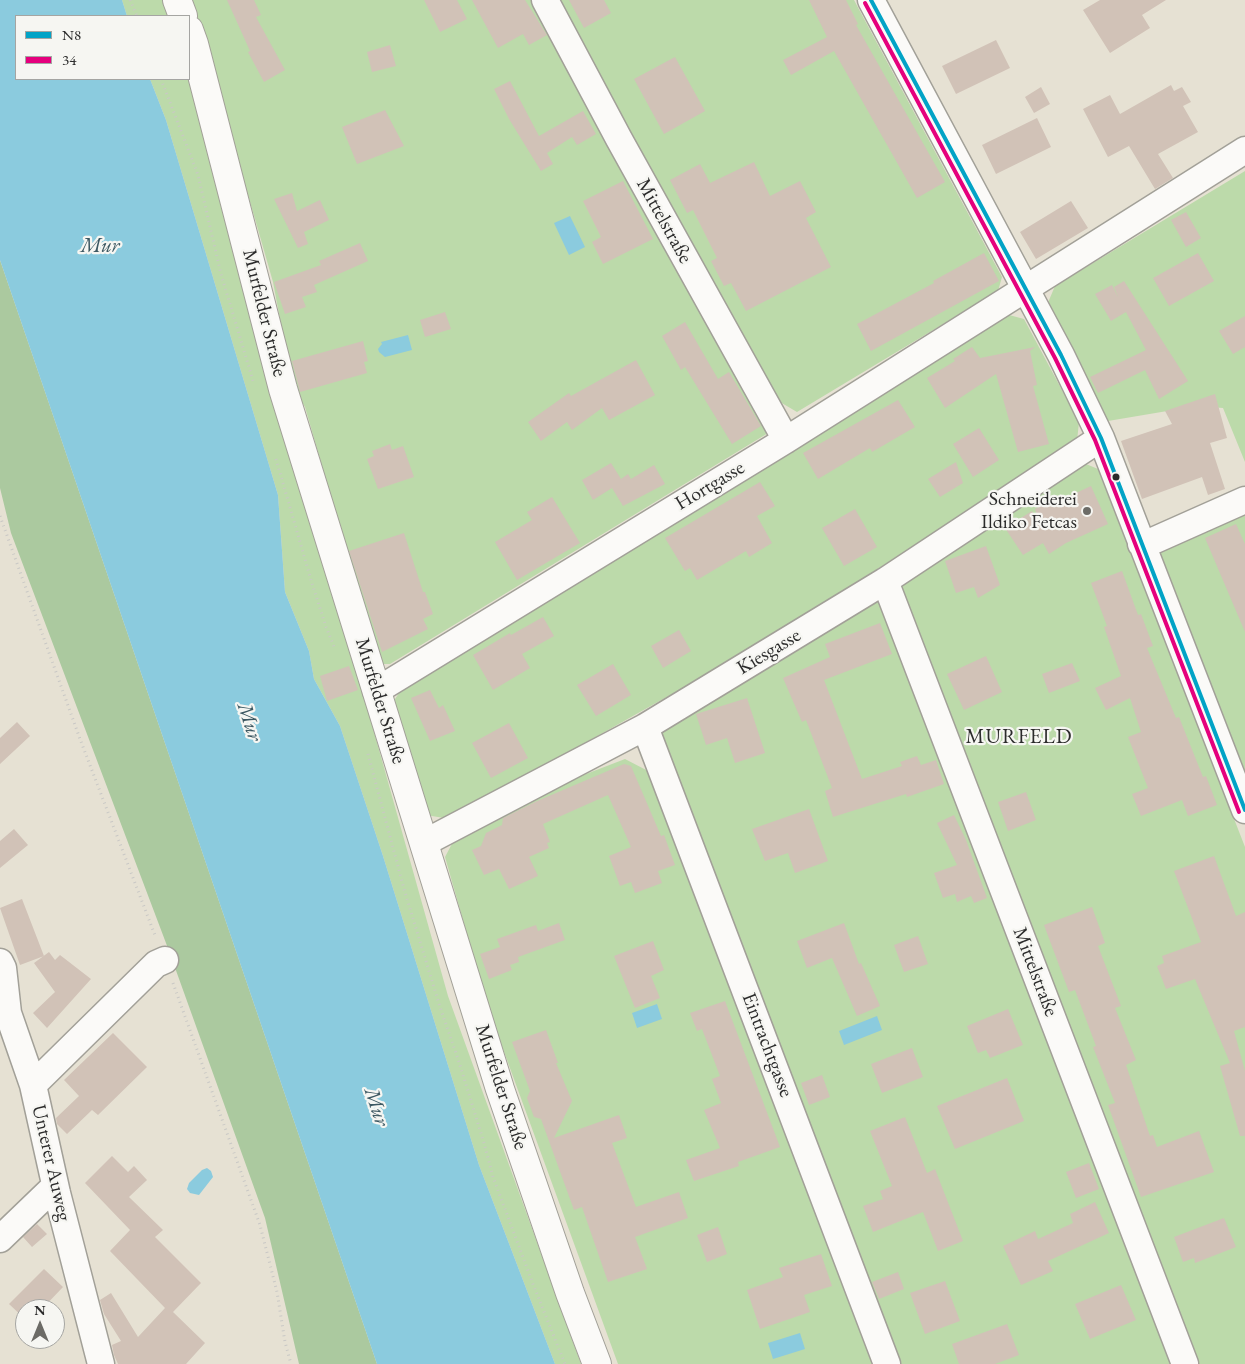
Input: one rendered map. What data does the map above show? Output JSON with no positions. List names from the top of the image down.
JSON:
{
  "streets": {
    "street": [
      "Mittelstraße",
      "Murfelder Straße",
      "Hortgasse",
      "Kiesgasse",
      "Eintrachtgasse",
      "Unterer Auweg"
    ]
  },
  "crossings": [
    ["Mittelstraße", "Hortgasse"],
    ["Mittelstraße", "Kiesgasse"],
    ["Murfelder Straße", "Hortgasse"],
    ["Murfelder Straße", "Kiesgasse"],
    ["Kiesgasse", "Eintrachtgasse"]
  ],
  "districts": ["MURFELD"],
  "water": ["Mur"],
  "places": ["Schneiderei Ildiko Fetcas"],
  "lines": ["transit line N8", "transit line 34"],
  "legend": ["N8", "34"],
  "north": "top"
}
